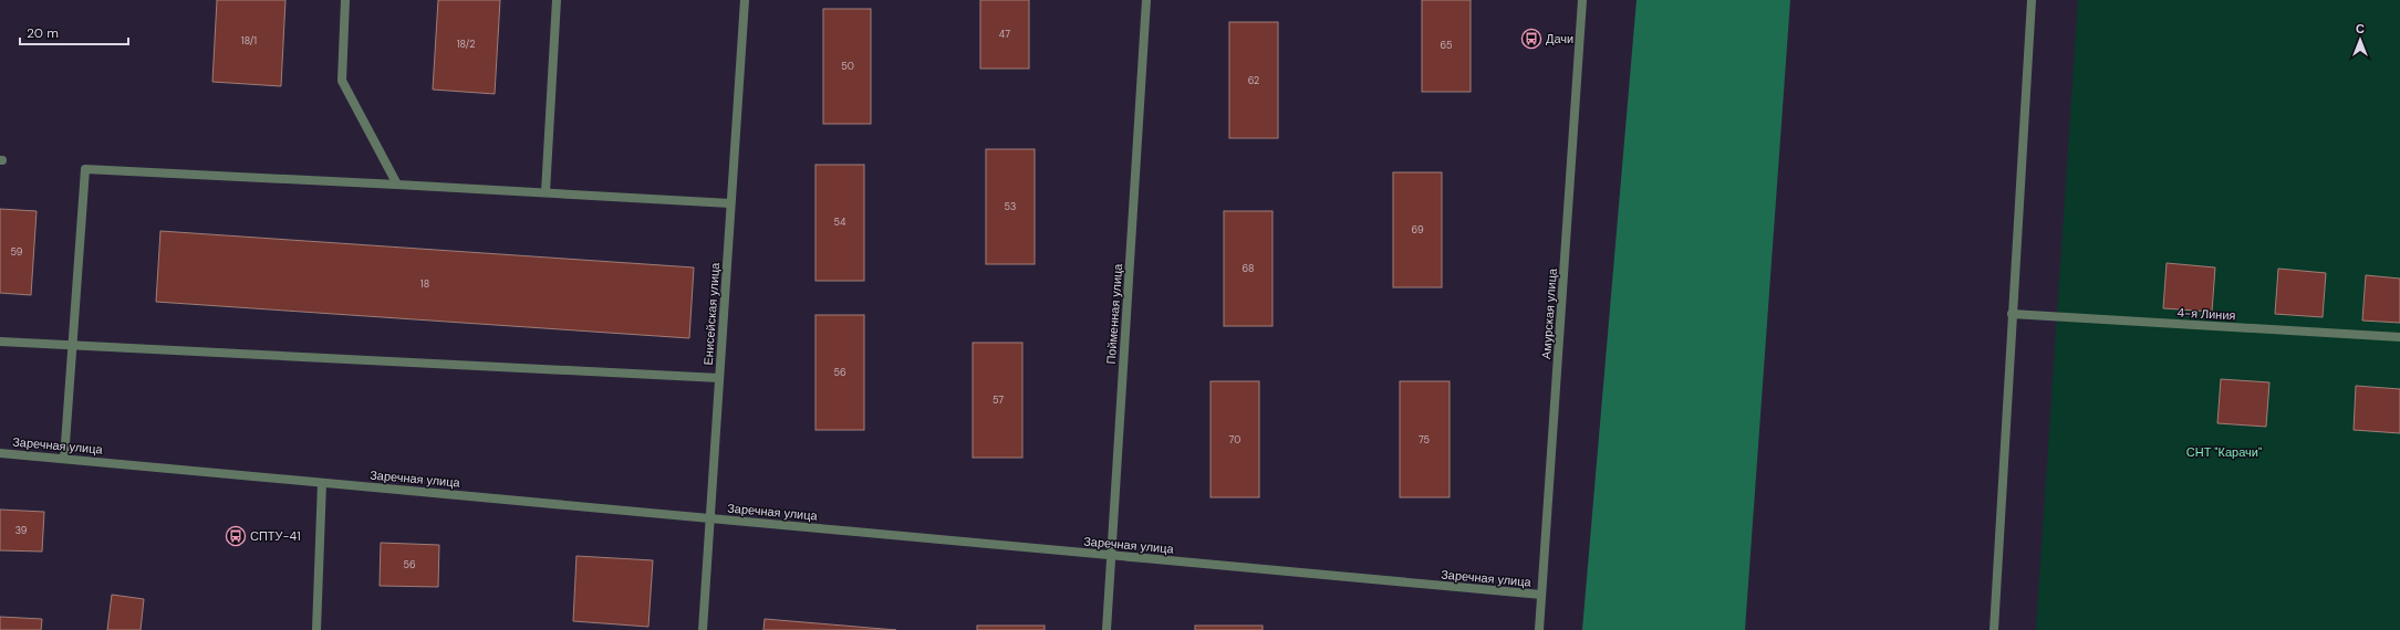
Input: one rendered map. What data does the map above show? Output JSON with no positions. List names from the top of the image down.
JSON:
{
  "streets": {
    "street": [
      "Енисейская улица",
      "Пойменная улица",
      "Амурская улица",
      "4-я Линия",
      "Заречная улица"
    ]
  },
  "crossings": [
    ["Енисейская улица", "Заречная улица"],
    ["Пойменная улица", "Заречная улица"],
    ["Амурская улица", "Заречная улица"]
  ],
  "parks": ["СНТ \"Карачи\""],
  "places": {
    "bus stop": ["Дачи", "СПТУ-41"]
  },
  "house_numbers": [
    "47",
    "18/1",
    "18/2",
    "65",
    "50",
    "62",
    "53",
    "54",
    "69",
    "59",
    "68",
    "18",
    "56",
    "57",
    "70",
    "75",
    "39",
    "56"
  ],
  "scale_bar": "20 m",
  "north": "top"
}
